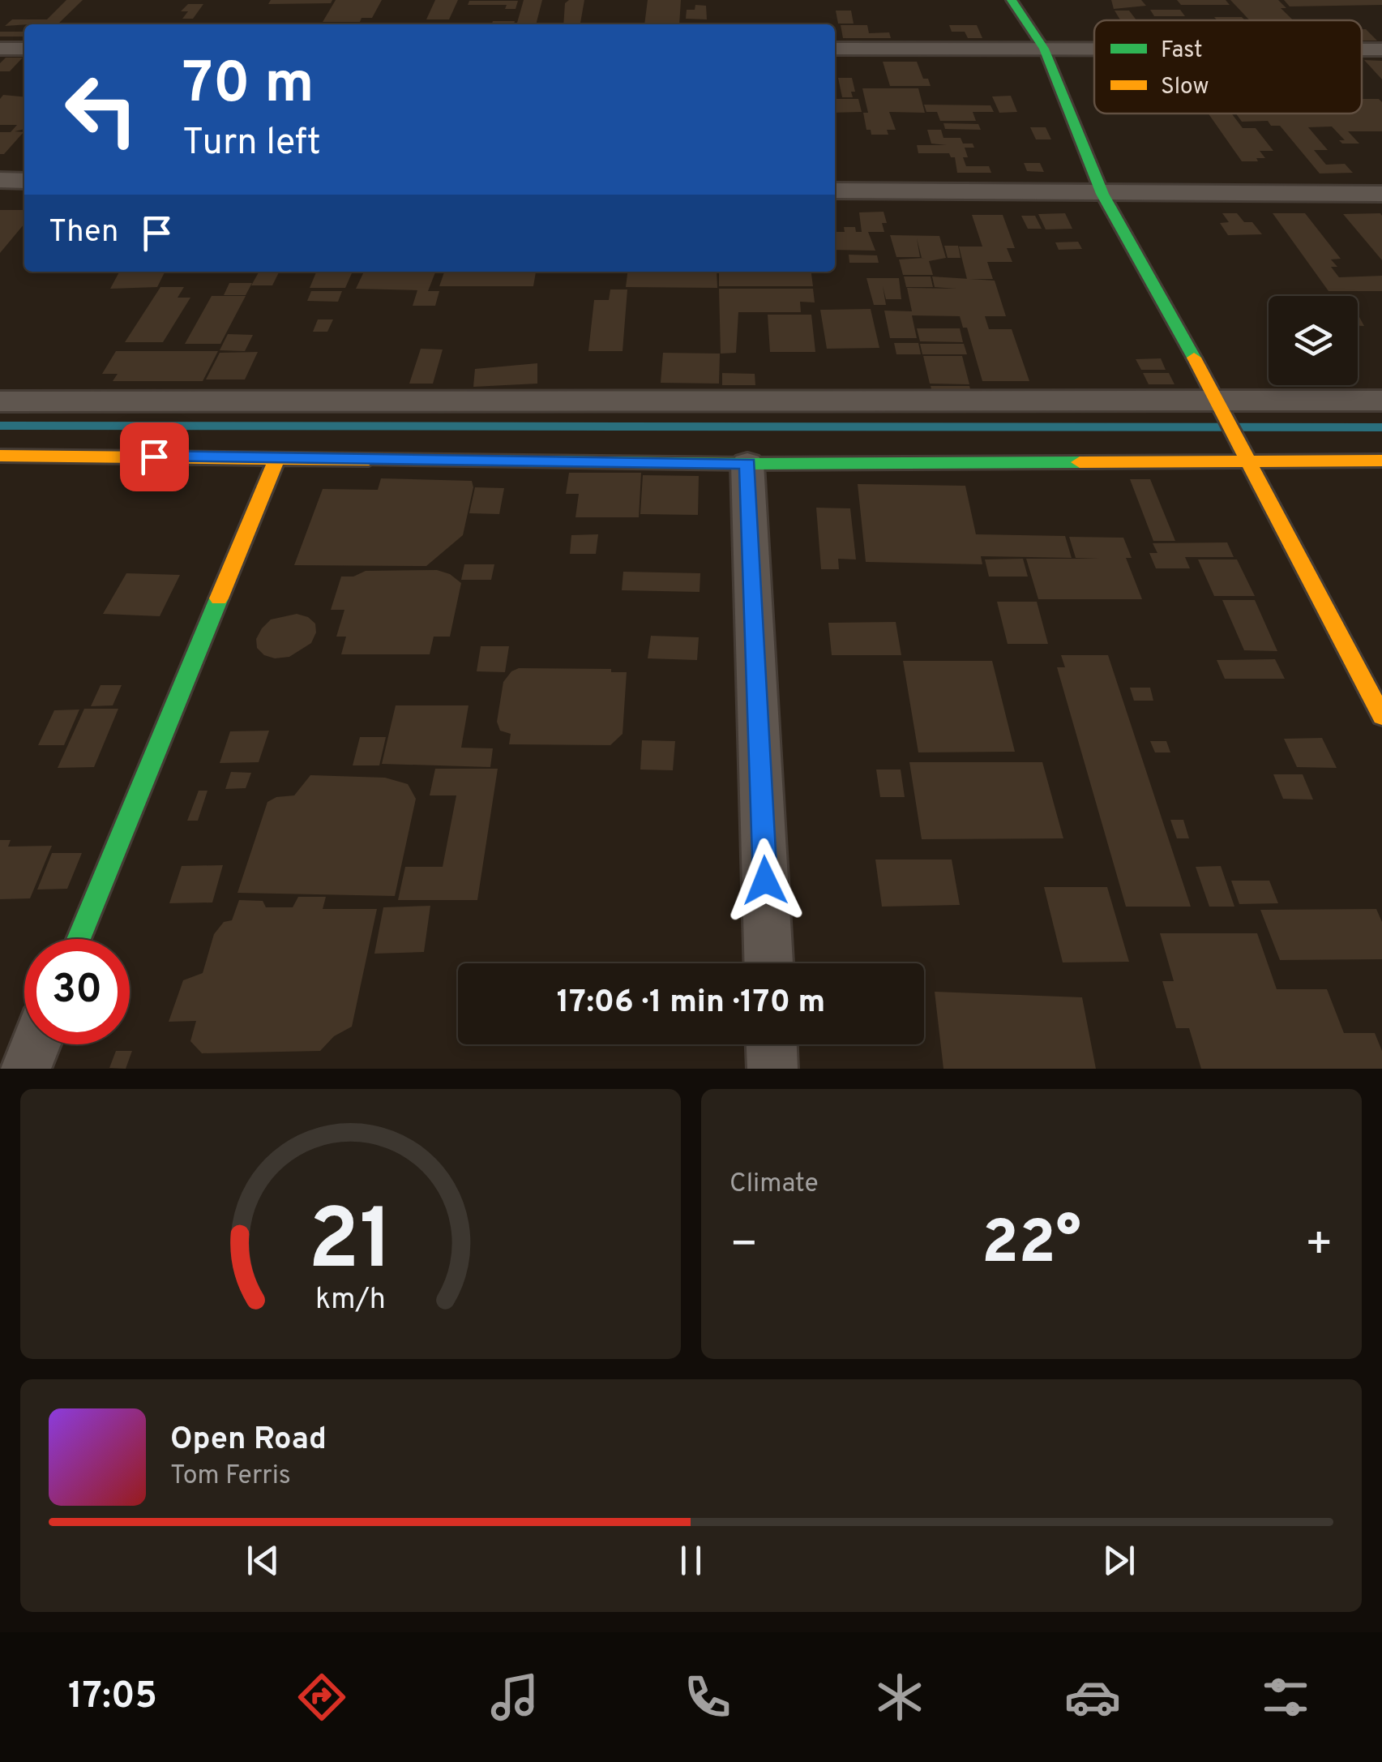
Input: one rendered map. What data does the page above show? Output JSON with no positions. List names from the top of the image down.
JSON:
{
  "legend": ["Fast", "Slow"],
  "page": {
    "turn": ["70 m", "Turn left"],
    "then": "Then",
    "limit": "30",
    "trip": "17:06 · 1 min · 170 m",
    "tile": "Climate",
    "heat": ["−", "22°", "+"],
    "song": ["Open Road", "Tom Ferris"],
    "tabs": "17:05",
    "gauge": ["21", "km/h"]
  }
}
